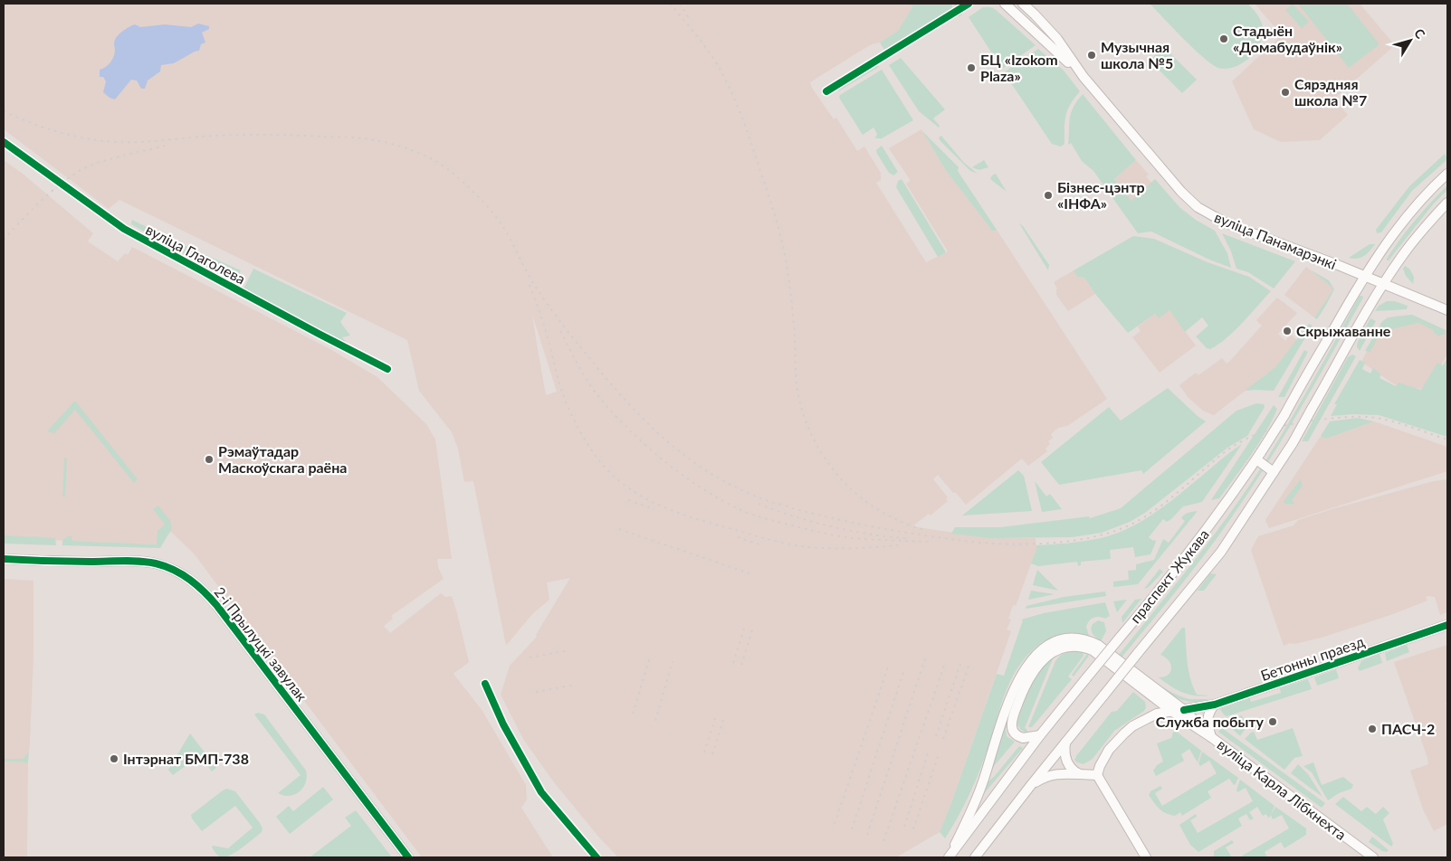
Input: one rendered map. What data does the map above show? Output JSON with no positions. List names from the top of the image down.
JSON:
{
  "streets": {
    "main road": [
      "вуліца Панамарэнкі",
      "праспект Жукава",
      "2-і Прылуцкі завулак",
      "Бетонны праезд",
      "вуліца Карла Лібкнехта"
    ],
    "street": ["вуліца Глаголева"]
  },
  "crossings": [
    ["вуліца Панамарэнкі", "праспект Жукава"],
    ["праспект Жукава", "вуліца Карла Лібкнехта"],
    ["Бетонны праезд", "вуліца Карла Лібкнехта"]
  ],
  "places": [
    "Стадыён «Домабудаўнік»",
    "Музычная школа №5",
    "БЦ «Izokom Plaza»",
    "Сярэдняя школа №7",
    "Бізнес-цэнтр «ІНФА»",
    "Скрыжаванне",
    "Рэмаўтадар Маскоўскага раёна",
    "Служба побыту",
    "ПАСЧ-2",
    "Інтэрнат БМП-738"
  ],
  "north": "top right"
}
